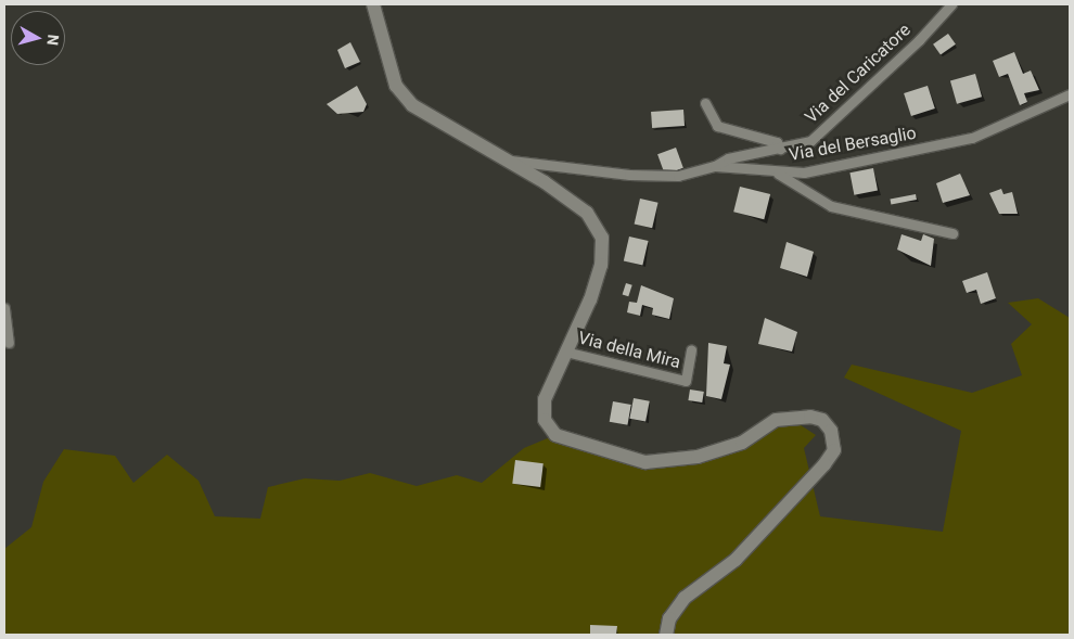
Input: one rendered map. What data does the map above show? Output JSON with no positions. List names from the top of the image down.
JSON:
{
  "streets": {
    "street": ["Via del Caricatore", "Via del Bersaglio", "Via della Mira"]
  },
  "crossings": [
    ["Via del Caricatore", "Via del Bersaglio"]
  ],
  "north": "right"
}
